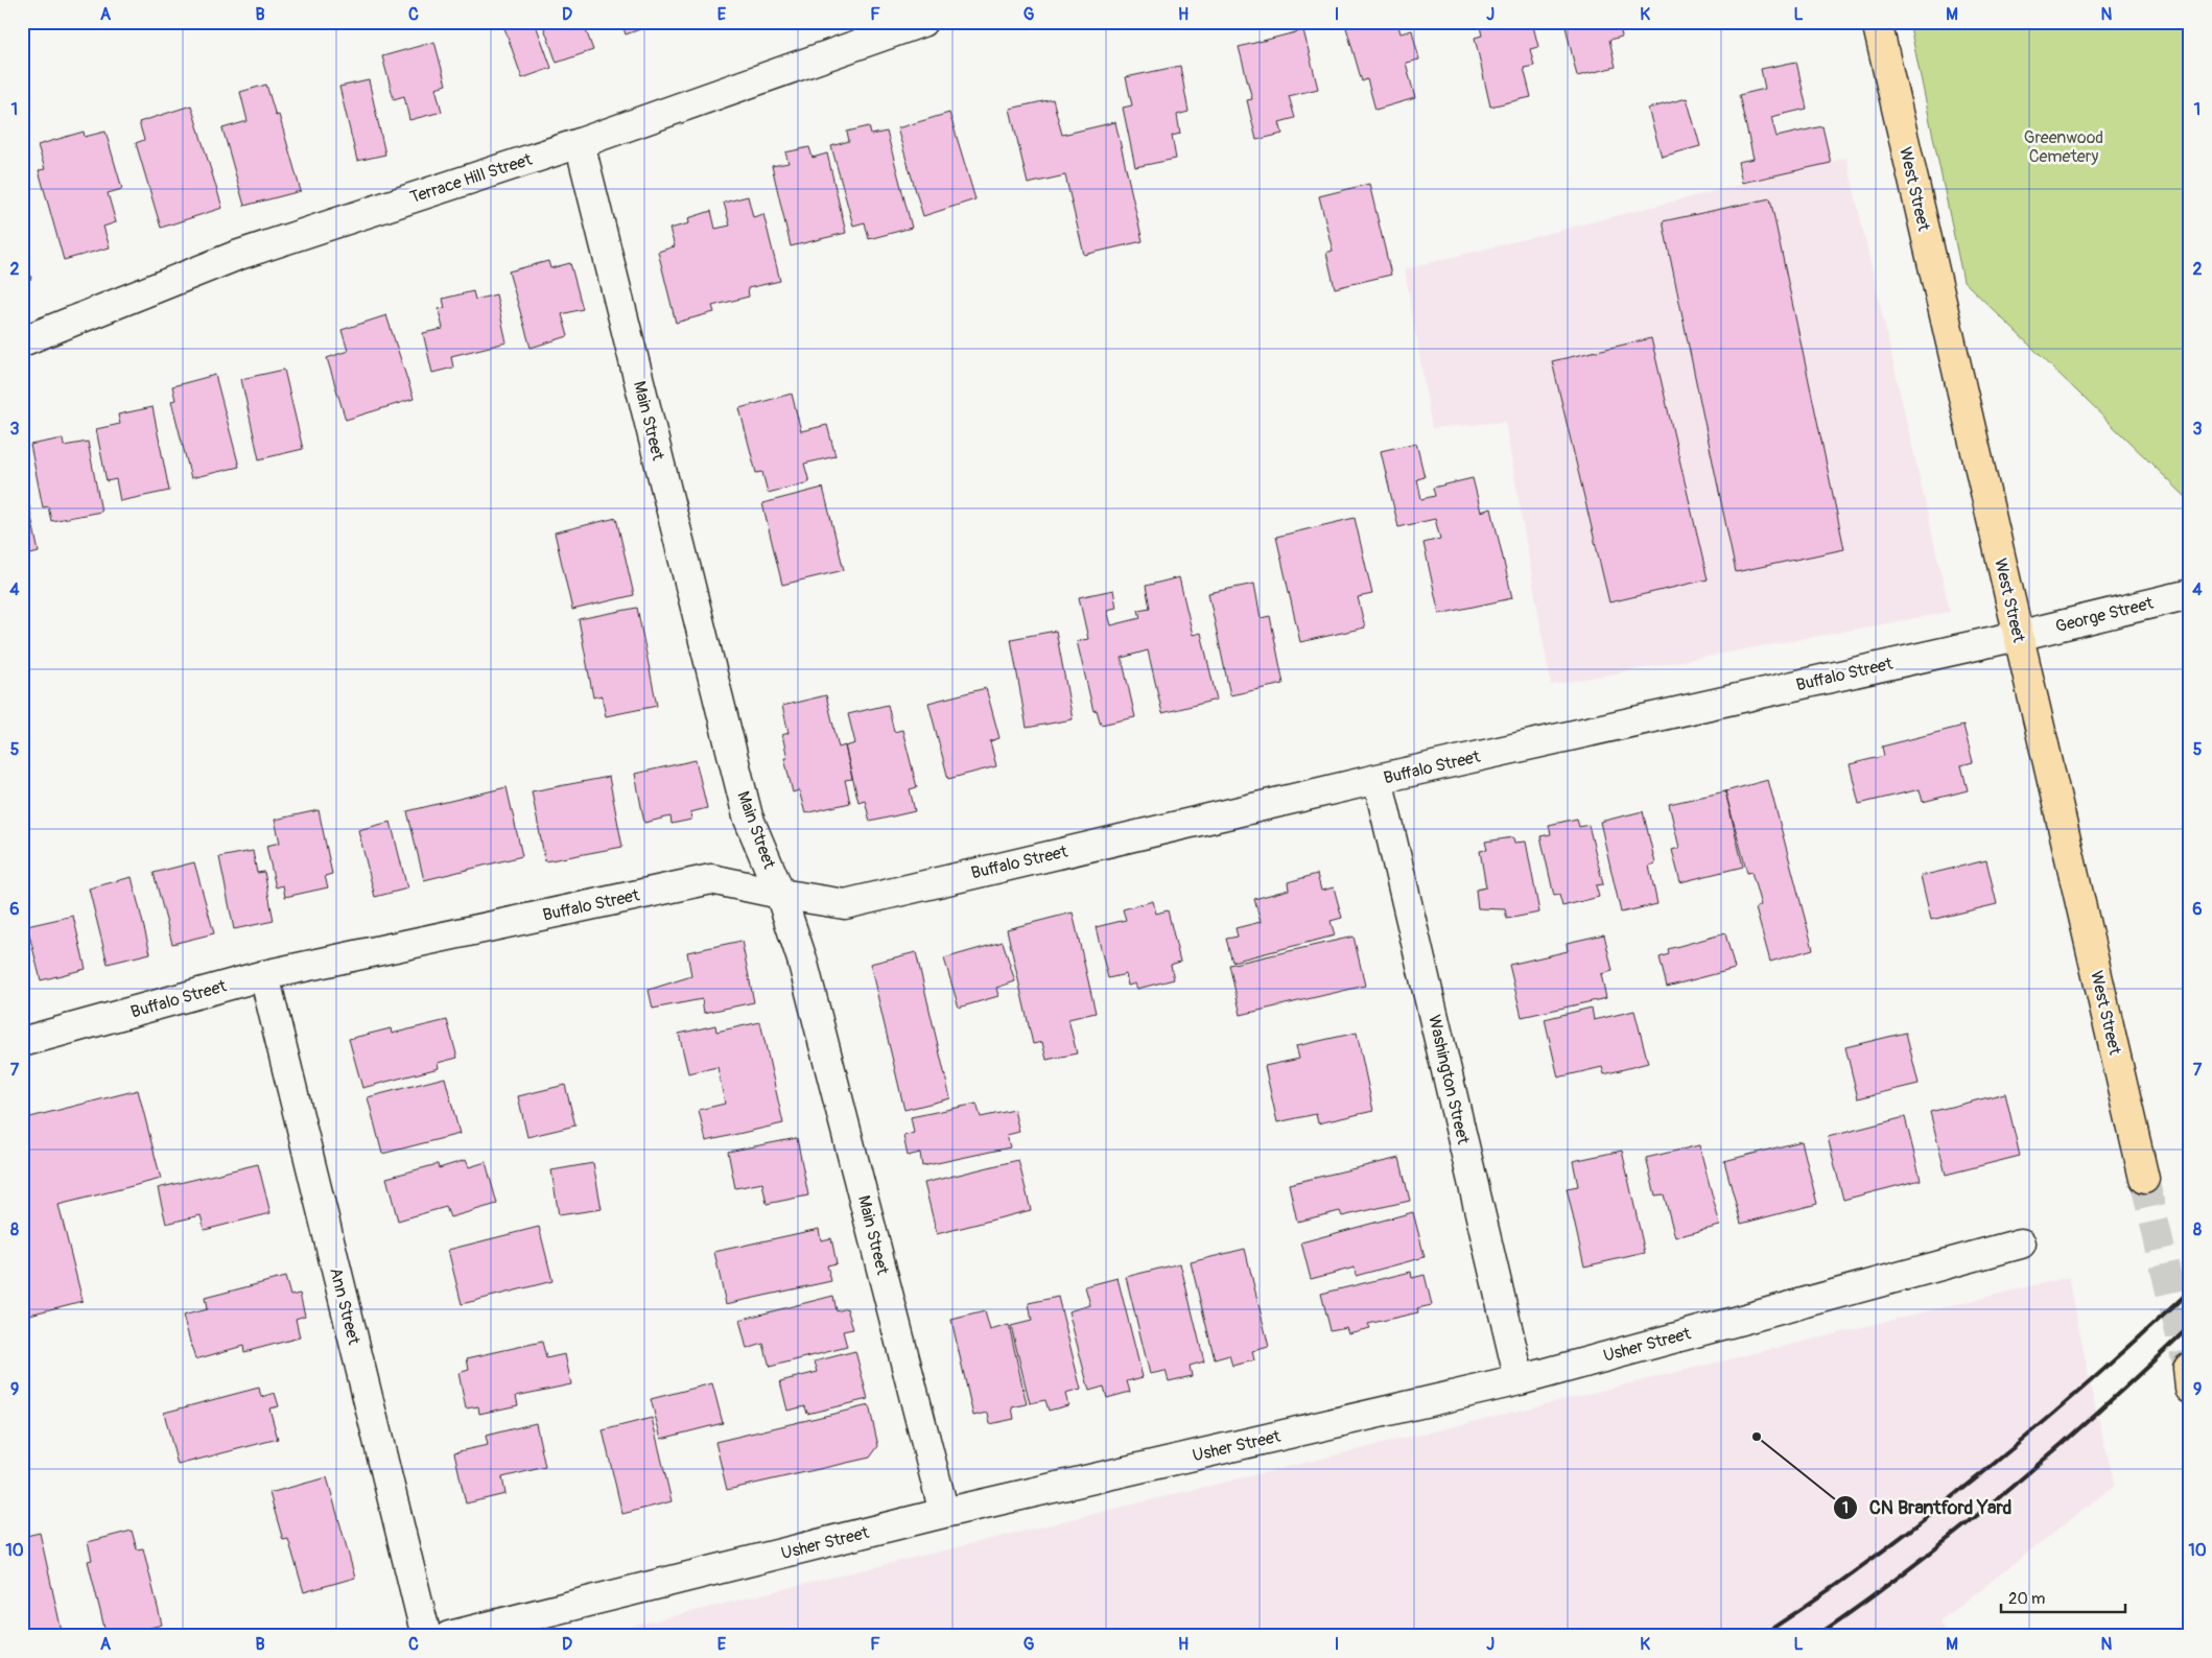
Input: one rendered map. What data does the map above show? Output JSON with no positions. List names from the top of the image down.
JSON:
{
  "streets": {
    "main road": ["West Street"],
    "street": [
      "Terrace Hill Street",
      "Main Street",
      "George Street",
      "Buffalo Street",
      "Washington Street",
      "Ann Street",
      "Usher Street"
    ]
  },
  "crossings": [
    ["Terrace Hill Street", "Main Street"],
    ["West Street", "George Street"],
    ["West Street", "Buffalo Street"],
    ["Main Street", "Buffalo Street"],
    ["Main Street", "Usher Street"],
    ["George Street", "Buffalo Street"],
    ["Buffalo Street", "Washington Street"],
    ["Buffalo Street", "Ann Street"],
    ["Washington Street", "Usher Street"]
  ],
  "parks": ["Greenwood Cemetery"],
  "places": ["CN Brantford Yard"],
  "scale_bar": "20 m",
  "grid": {
    "columns": [
      "A",
      "B",
      "C",
      "D",
      "E",
      "F",
      "G",
      "H",
      "I",
      "J",
      "K",
      "L",
      "M",
      "N"
    ],
    "rows": [
      "1",
      "2",
      "3",
      "4",
      "5",
      "6",
      "7",
      "8",
      "9",
      "10"
    ]
  }
}
